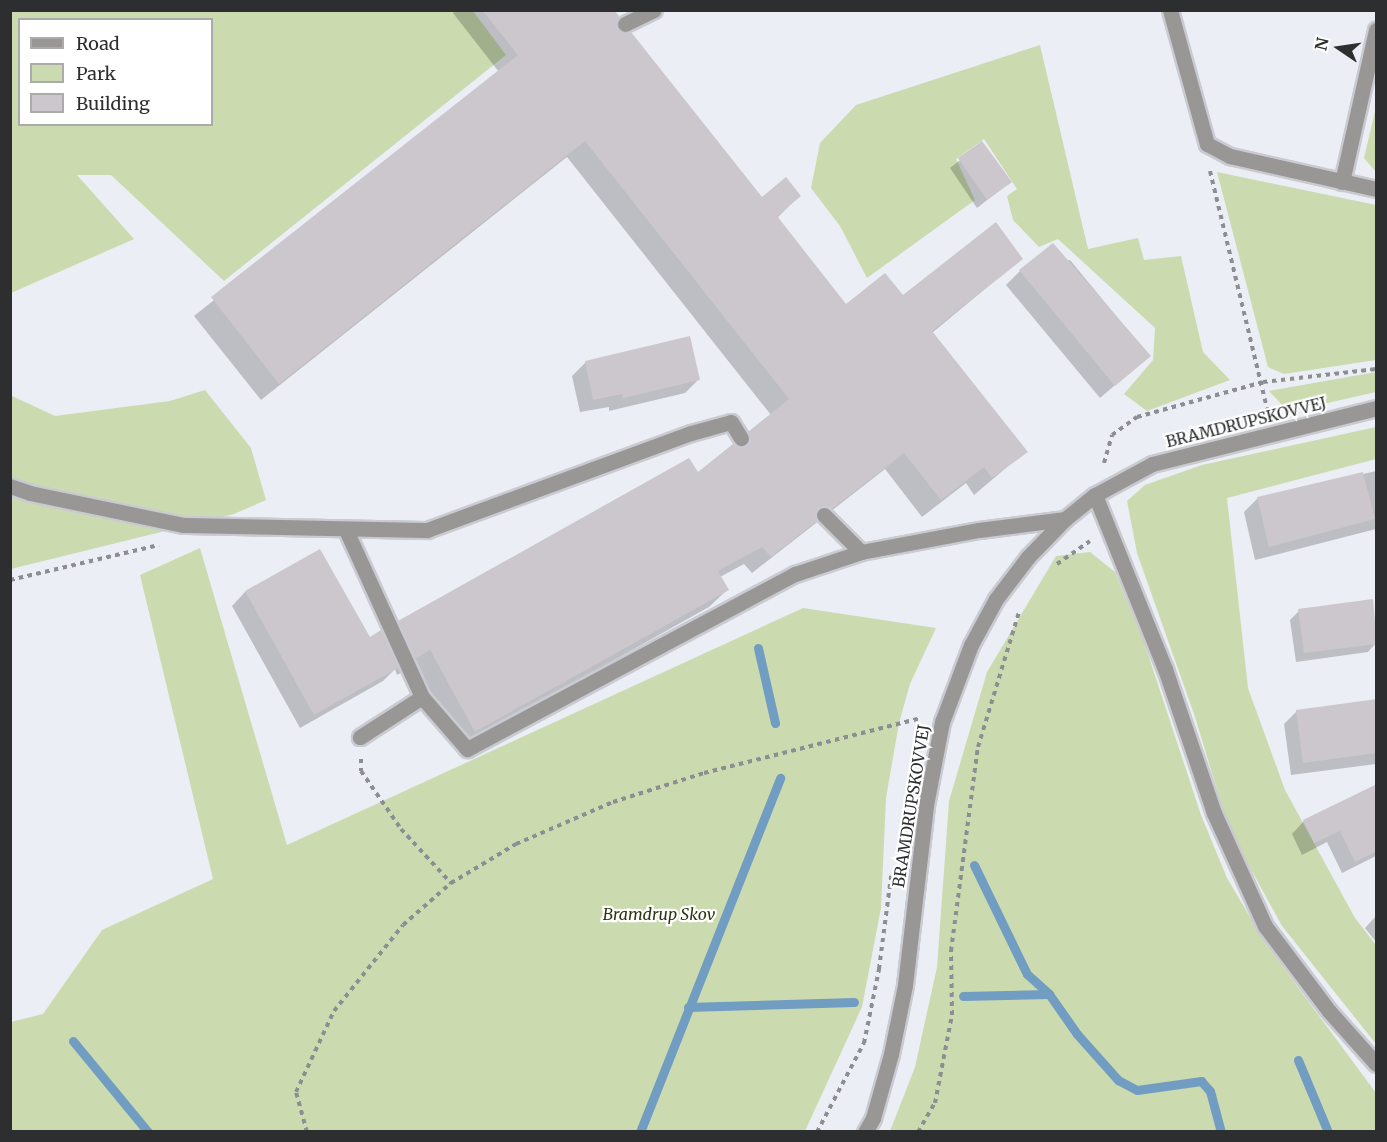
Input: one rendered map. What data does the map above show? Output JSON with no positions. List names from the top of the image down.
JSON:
{
  "streets": {
    "street": ["BRAMDRUPSKOVVEJ"]
  },
  "parks": ["Bramdrup Skov"],
  "legend": ["Road", "Park", "Building"],
  "north": "left"
}
